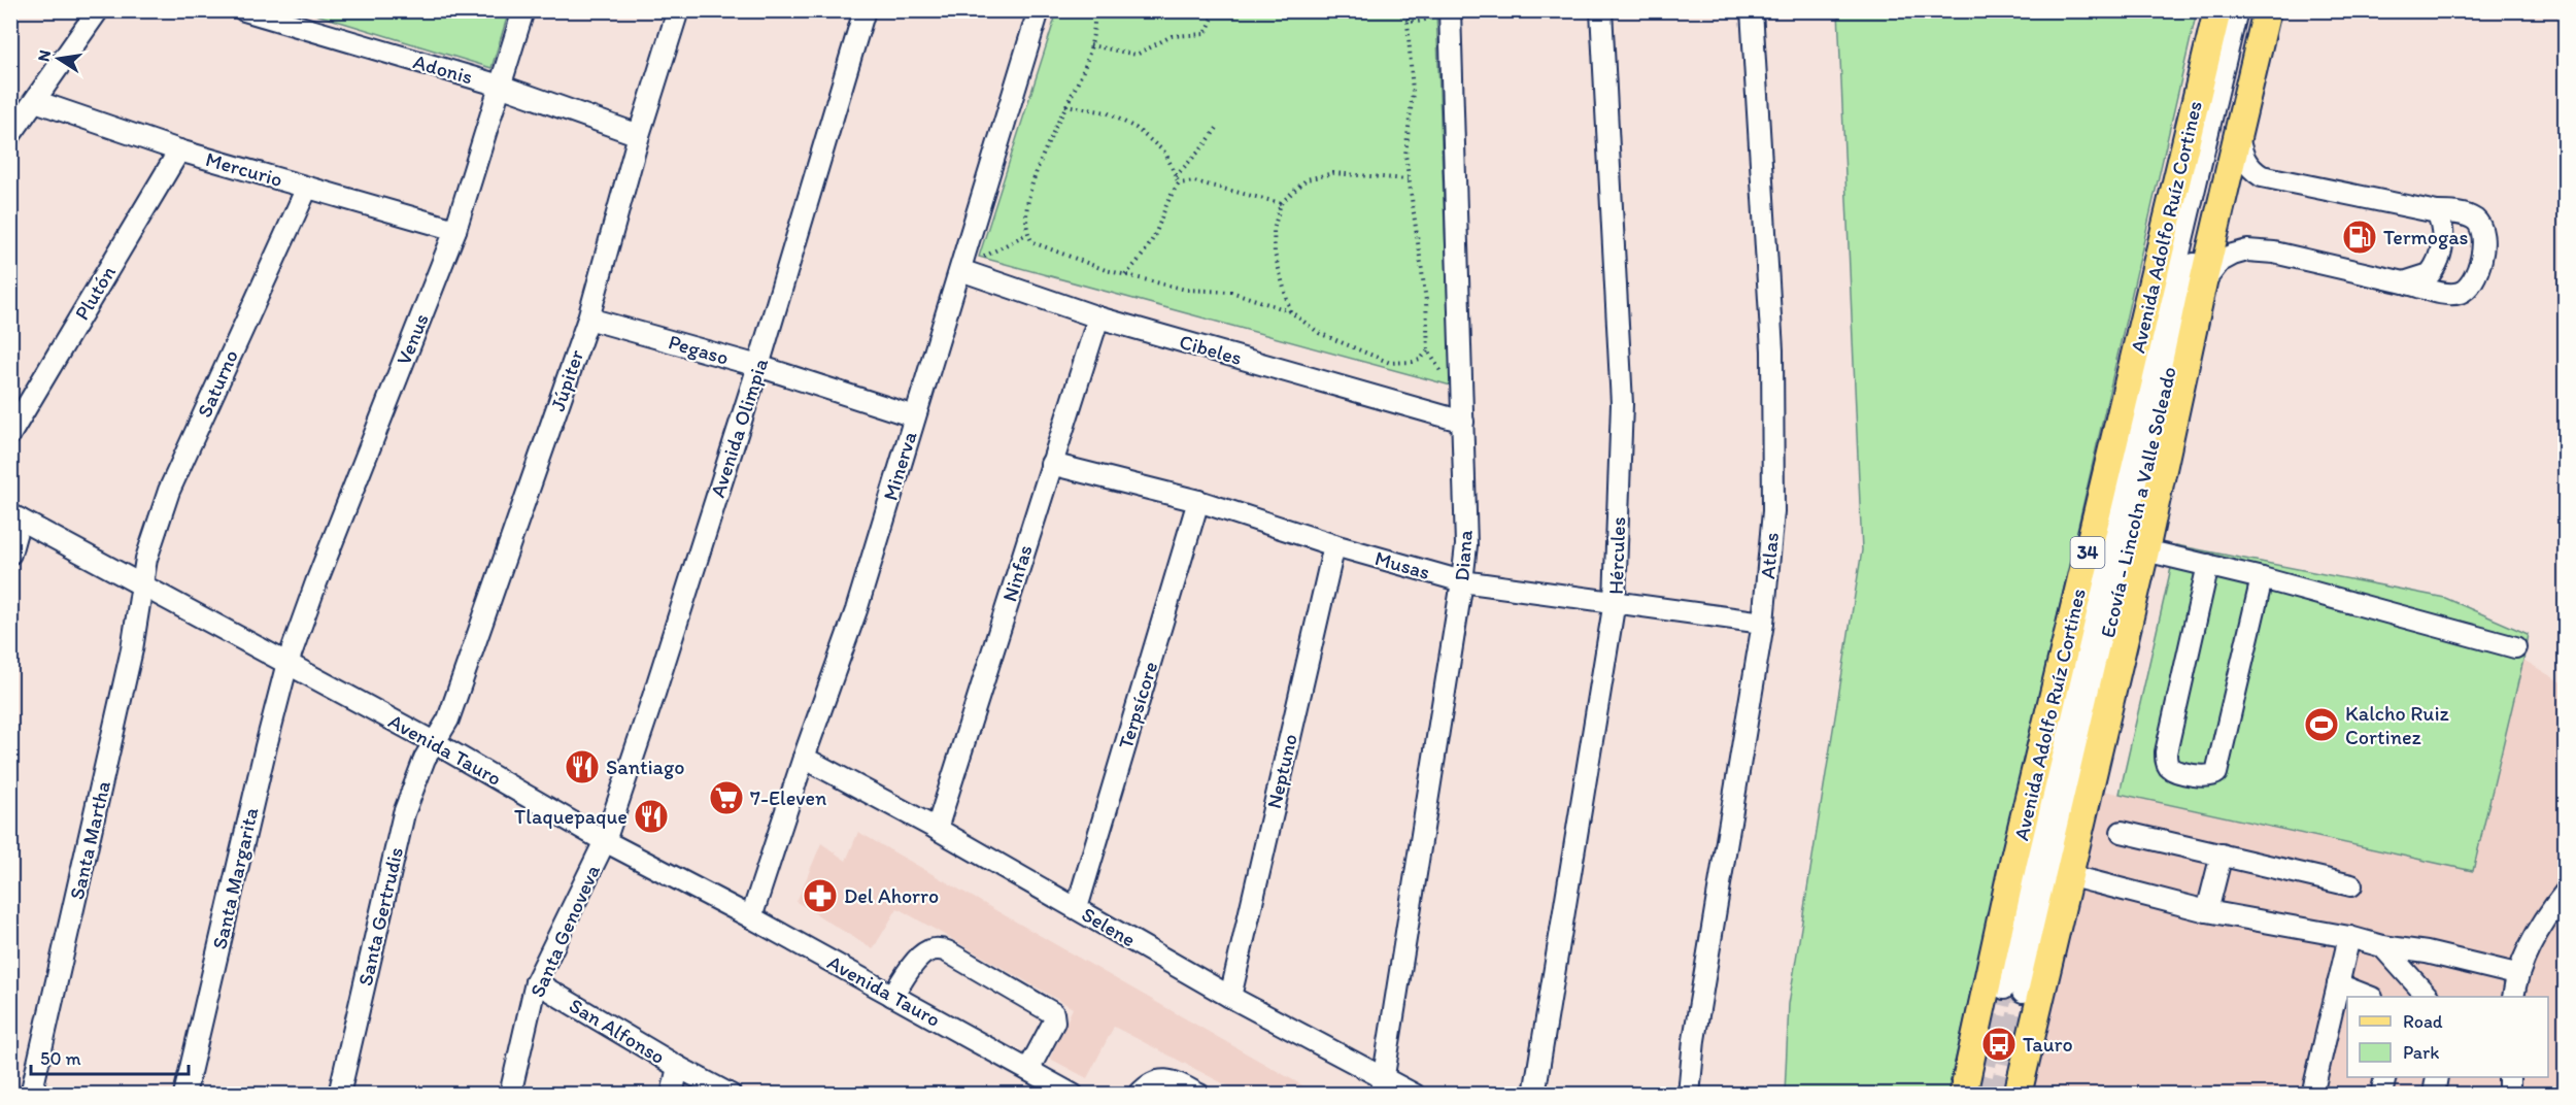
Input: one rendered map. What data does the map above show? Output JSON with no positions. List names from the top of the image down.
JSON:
{
  "streets": {
    "main road": ["Avenida Adolfo Ruíz Cortines", "34"],
    "street": [
      "Adonis",
      "Mercurio",
      "Plutón",
      "Venus",
      "Pegaso",
      "Cibeles",
      "Júpiter",
      "Saturno",
      "Avenida Olimpia",
      "Minerva",
      "Ecovía - Lincoln a Valle Soleado",
      "Diana",
      "Hércules",
      "Atlas",
      "Musas",
      "Ninfas",
      "Terpsícore",
      "Avenida Tauro",
      "Neptuno",
      "Santa Martha",
      "Santa Margarita",
      "Santa Gertrudis",
      "Selene",
      "Santa Genoveva",
      "San Alfonso"
    ]
  },
  "crossings": [
    ["Adonis", "Venus"],
    ["Adonis", "Júpiter"],
    ["Mercurio", "Plutón"],
    ["Mercurio", "Venus"],
    ["Mercurio", "Saturno"],
    ["Avenida Adolfo Ruíz Cortines", "Ecovía - Lincoln a Valle Soleado"],
    ["Venus", "Avenida Tauro"],
    ["Venus", "Santa Margarita"],
    ["Pegaso", "Júpiter"],
    ["Pegaso", "Avenida Olimpia"],
    ["Pegaso", "Minerva"],
    ["Cibeles", "Minerva"],
    ["Cibeles", "Diana"],
    ["Cibeles", "Ninfas"],
    ["Júpiter", "Avenida Tauro"],
    ["Júpiter", "Santa Gertrudis"],
    ["Saturno", "Avenida Tauro"],
    ["Saturno", "Santa Martha"],
    ["Avenida Olimpia", "Avenida Tauro"],
    ["Avenida Olimpia", "Santa Genoveva"],
    ["Minerva", "Avenida Tauro"],
    ["Minerva", "Selene"],
    ["Diana", "Musas"],
    ["Diana", "Selene"],
    ["Hércules", "Musas"],
    ["Atlas", "Musas"],
    ["Musas", "Ninfas"],
    ["Musas", "Terpsícore"],
    ["Musas", "Neptuno"],
    ["Ninfas", "Selene"],
    ["Terpsícore", "Selene"],
    ["Avenida Tauro", "Santa Martha"],
    ["Avenida Tauro", "Santa Margarita"],
    ["Avenida Tauro", "Santa Gertrudis"],
    ["Avenida Tauro", "Santa Genoveva"],
    ["Neptuno", "Selene"],
    ["Santa Genoveva", "San Alfonso"]
  ],
  "places": {
    "fuel station": ["Termogas"],
    "sports": ["Kalcho Ruiz Cortinez"],
    "restaurant": ["Santiago", "Tlaquepaque"],
    "supermarket": ["7-Eleven"],
    "pharmacy": ["Del Ahorro"],
    "bus stop": ["Tauro"]
  },
  "legend": ["Road", "Park"],
  "scale_bar": "50 m",
  "north": "left"
}
